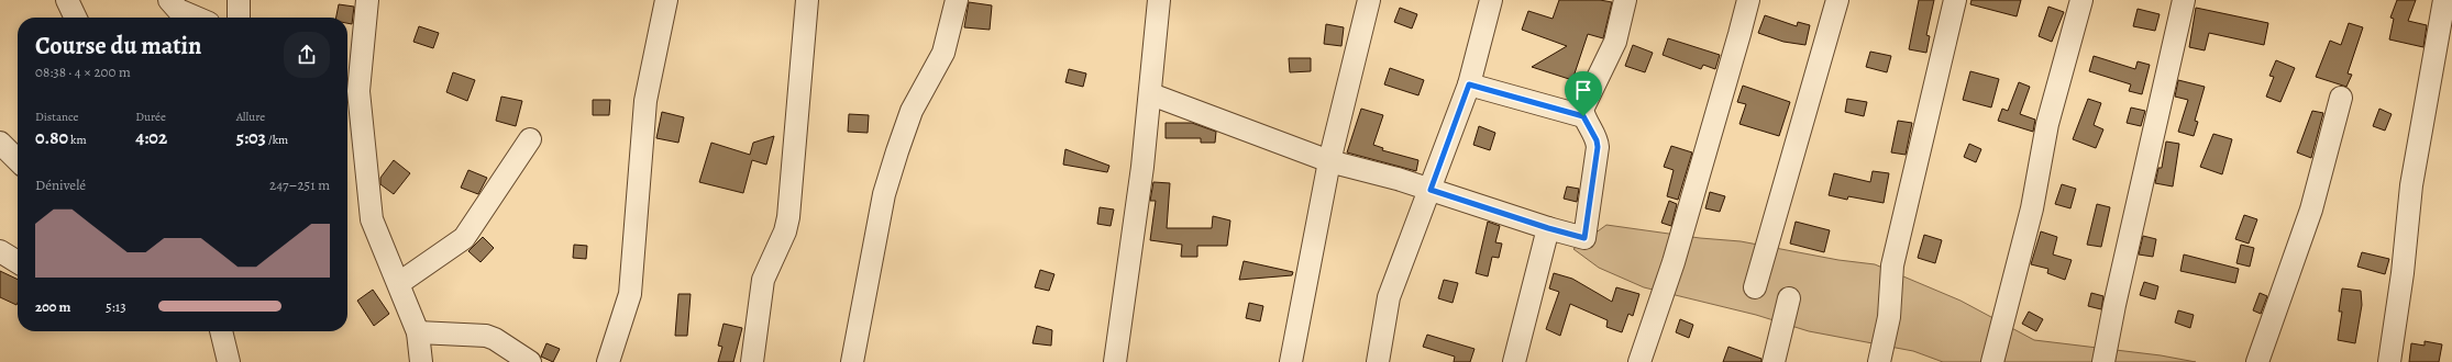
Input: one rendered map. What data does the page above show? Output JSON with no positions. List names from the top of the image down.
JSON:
{
  "page": {
    "heading": ["Course du matin", "08:38 · 4 × 200 m"],
    "stats": [
      ["Distance", "0.80 km"],
      ["Durée", "4:02"],
      ["Allure", "5:03 /km"]
    ],
    "chart": ["Dénivelé", "247–251 m"],
    "list": [
      {
        "name": "200 m",
        "note": "5:13"
      }
    ]
  }
}
